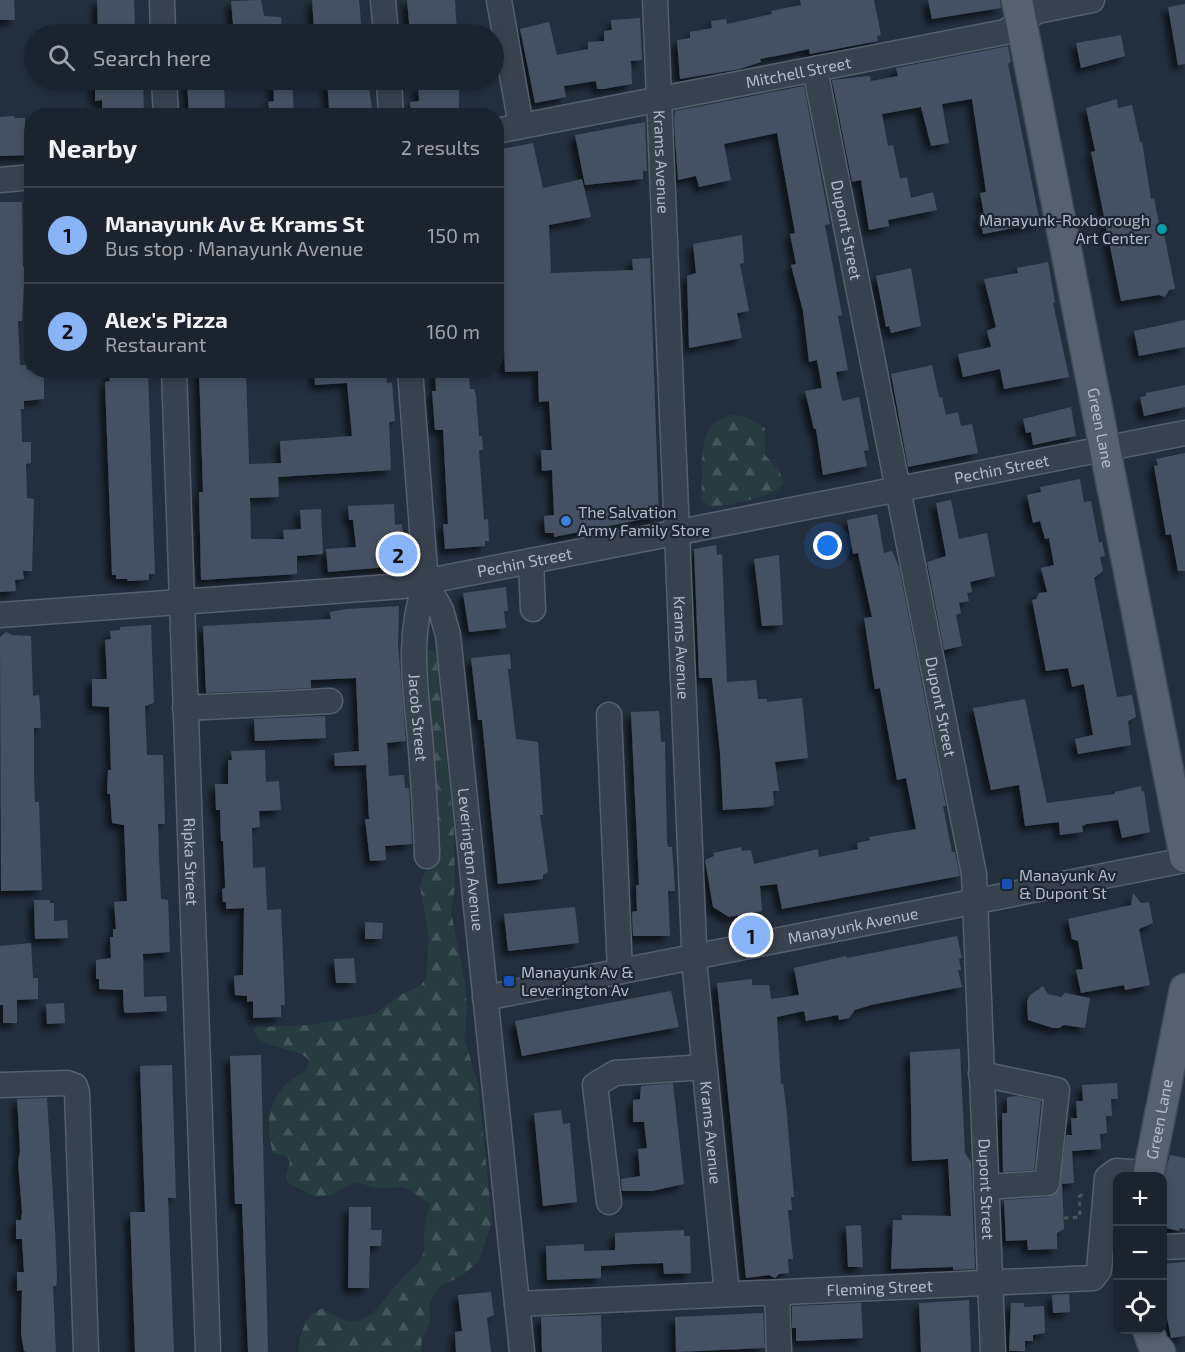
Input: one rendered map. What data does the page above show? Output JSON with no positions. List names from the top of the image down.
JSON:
{
  "streets": {
    "main road": ["Green Lane"],
    "street": [
      "Mitchell Street",
      "Krams Avenue",
      "Dupont Street",
      "Pechin Street",
      "Jacob Street",
      "Leverington Avenue",
      "Ripka Street",
      "Manayunk Avenue",
      "Fleming Street"
    ]
  },
  "crossings": [
    ["Mitchell Street", "Krams Avenue"],
    ["Mitchell Street", "Dupont Street"],
    ["Mitchell Street", "Green Lane"],
    ["Krams Avenue", "Pechin Street"],
    ["Krams Avenue", "Manayunk Avenue"],
    ["Krams Avenue", "Fleming Street"],
    ["Dupont Street", "Pechin Street"],
    ["Dupont Street", "Manayunk Avenue"],
    ["Dupont Street", "Fleming Street"],
    ["Green Lane", "Pechin Street"],
    ["Green Lane", "Manayunk Avenue"],
    ["Pechin Street", "Jacob Street"],
    ["Pechin Street", "Leverington Avenue"],
    ["Pechin Street", "Ripka Street"],
    ["Jacob Street", "Leverington Avenue"],
    ["Leverington Avenue", "Manayunk Avenue"],
    ["Leverington Avenue", "Fleming Street"]
  ],
  "places": {
    "other": ["Manayunk-Roxborough Art Center", "The Salvation Army Family Store"],
    "transit": ["Manayunk Av & Dupont St", "Manayunk Av & Leverington Av"]
  },
  "page": {
    "search": "Search here",
    "heading": ["Nearby", "2 results"],
    "list": [
      {
        "mark": "1",
        "name": "Manayunk Av & Krams St",
        "note": "Bus stop · Manayunk Avenue",
        "value": "150 m"
      },
      {
        "mark": "2",
        "name": "Alex's Pizza",
        "note": "Restaurant",
        "value": "160 m"
      }
    ],
    "pins": ["2", "1"],
    "map_buttons": ["+", "−"]
  }
}
